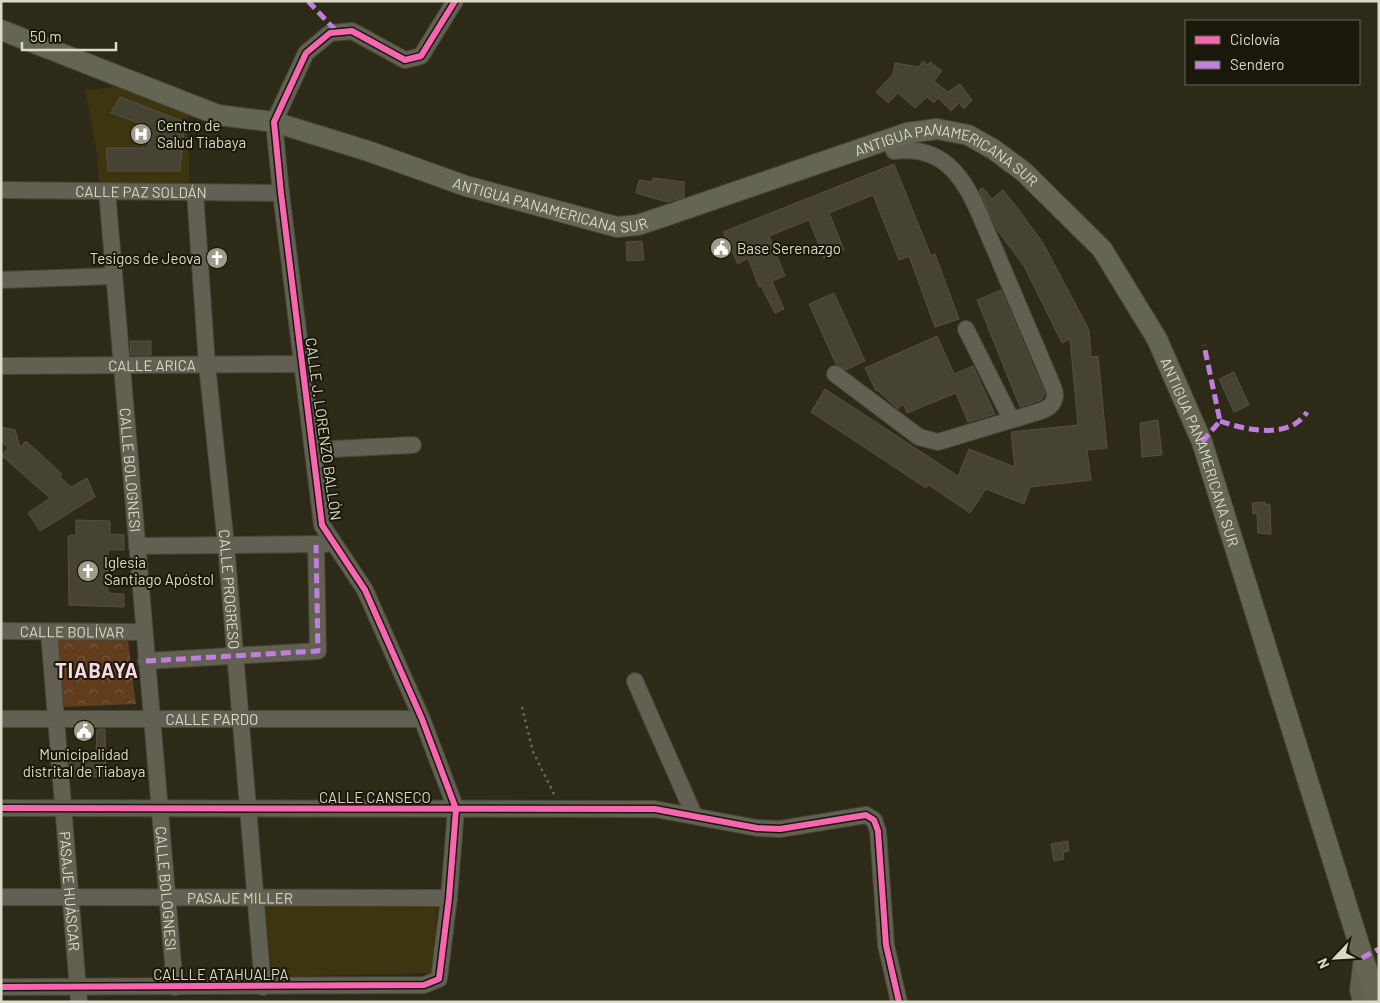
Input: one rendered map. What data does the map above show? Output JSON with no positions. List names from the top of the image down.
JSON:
{
  "streets": {
    "main road": ["ANTIGUA PANAMERICANA SUR"],
    "street": [
      "CALLE PAZ SOLDÁN",
      "CALLE ARICA",
      "CALLE J. LORENZO BALLÓN",
      "CALLE BOLOGNESI",
      "CALLE PROGRESO",
      "CALLE BOLÍVAR",
      "CALLE PARDO",
      "CALLE CANSECO",
      "PASAJE HUÁSCAR",
      "PASAJE MILLER",
      "CALLLE ATAHUALPA"
    ]
  },
  "crossings": [
    ["ANTIGUA PANAMERICANA SUR", "CALLE J. LORENZO BALLÓN"],
    ["CALLE PAZ SOLDÁN", "CALLE J. LORENZO BALLÓN"],
    ["CALLE PAZ SOLDÁN", "CALLE BOLOGNESI"],
    ["CALLE PAZ SOLDÁN", "CALLE PROGRESO"],
    ["CALLE ARICA", "CALLE J. LORENZO BALLÓN"],
    ["CALLE ARICA", "CALLE BOLOGNESI"],
    ["CALLE ARICA", "CALLE PROGRESO"],
    ["CALLE J. LORENZO BALLÓN", "CALLE PARDO"],
    ["CALLE J. LORENZO BALLÓN", "CALLE CANSECO"],
    ["CALLE J. LORENZO BALLÓN", "PASAJE MILLER"],
    ["CALLE J. LORENZO BALLÓN", "CALLLE ATAHUALPA"],
    ["CALLE BOLOGNESI", "CALLE BOLÍVAR"],
    ["CALLE BOLOGNESI", "CALLE PARDO"],
    ["CALLE BOLOGNESI", "CALLE CANSECO"],
    ["CALLE BOLOGNESI", "PASAJE MILLER"],
    ["CALLE BOLOGNESI", "CALLLE ATAHUALPA"],
    ["CALLE PROGRESO", "CALLE PARDO"],
    ["CALLE PROGRESO", "CALLE CANSECO"],
    ["CALLE PROGRESO", "PASAJE MILLER"],
    ["CALLE PROGRESO", "CALLLE ATAHUALPA"],
    ["CALLE BOLÍVAR", "PASAJE HUÁSCAR"],
    ["CALLE PARDO", "PASAJE HUÁSCAR"],
    ["CALLE CANSECO", "PASAJE HUÁSCAR"],
    ["PASAJE HUÁSCAR", "PASAJE MILLER"],
    ["PASAJE HUÁSCAR", "CALLLE ATAHUALPA"]
  ],
  "districts": ["TIABAYA"],
  "places": {
    "hospital": ["Centro de Salud Tiabaya"],
    "public building": ["Base Serenazgo", "Municipalidad distrital de Tiabaya"],
    "church": ["Tesigos de Jeova", "Iglesia Santiago Apóstol"]
  },
  "legend": ["Ciclovía", "Sendero"],
  "scale_bar": "50 m",
  "north": "bottom left"
}
